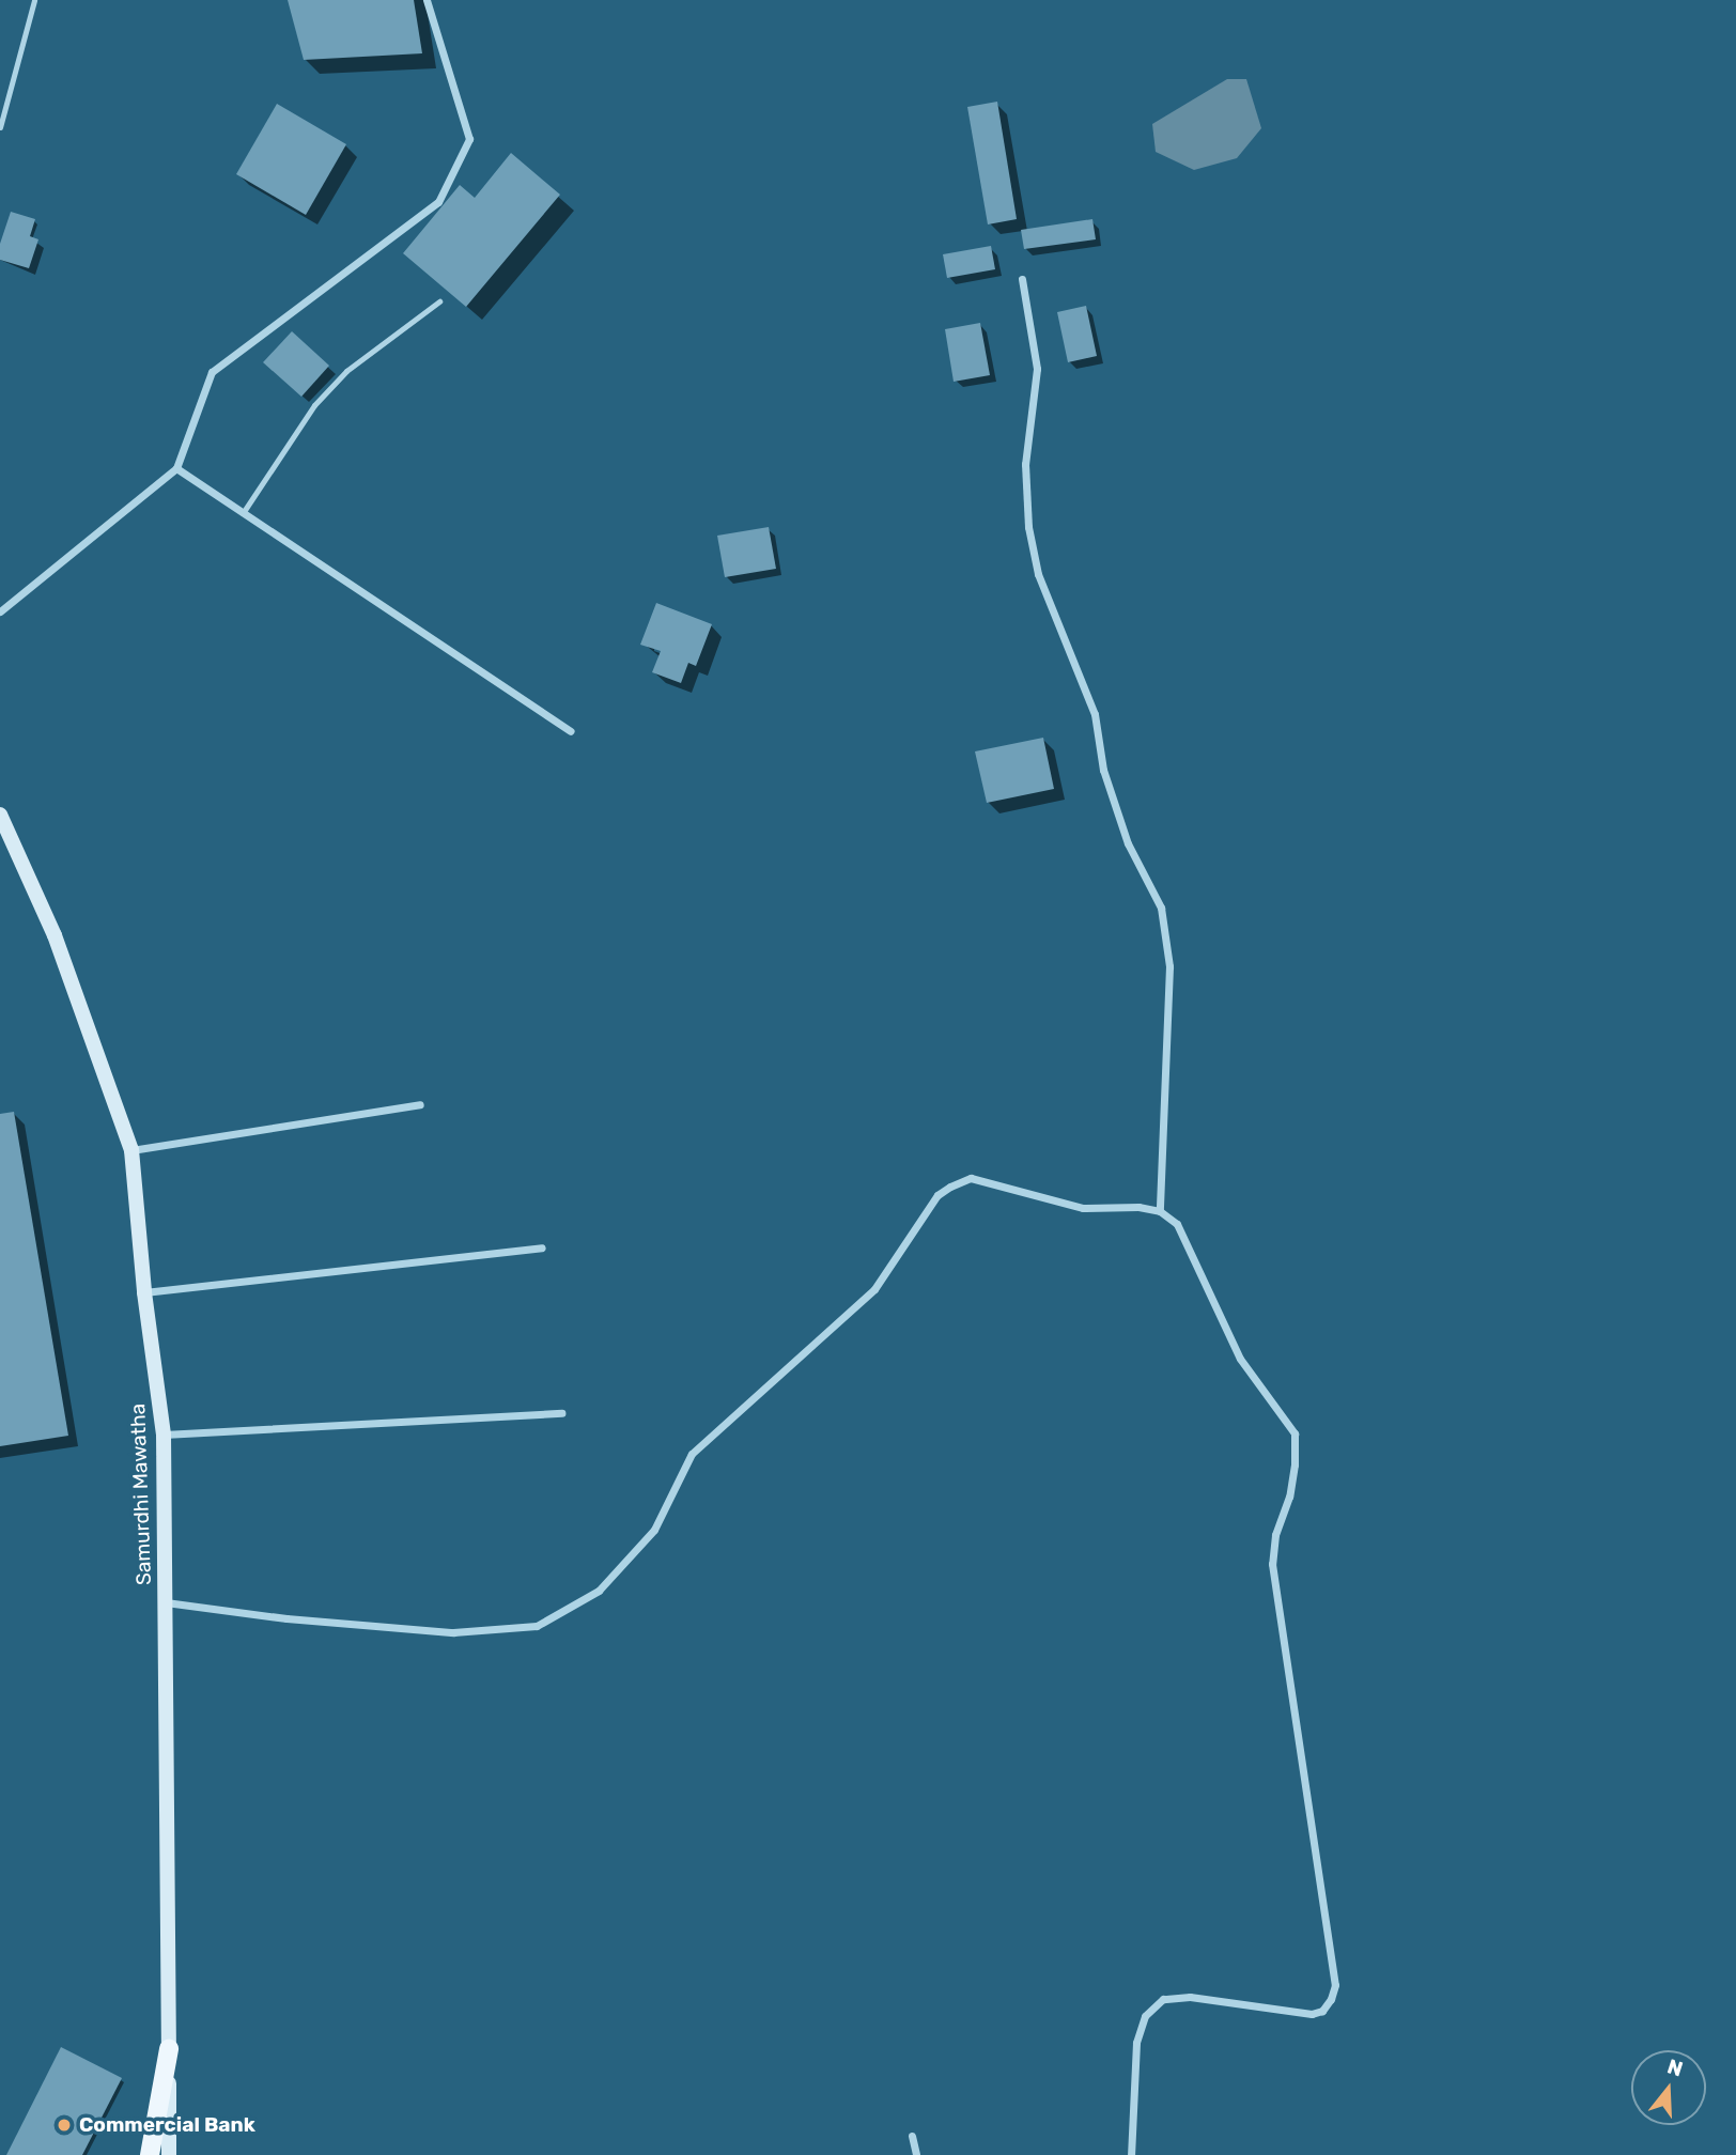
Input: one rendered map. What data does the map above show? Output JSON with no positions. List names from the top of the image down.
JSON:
{
  "streets": {
    "main road": ["Samurdhi Mawatha"]
  },
  "places": ["Commercial Bank"],
  "north": "top"
}
